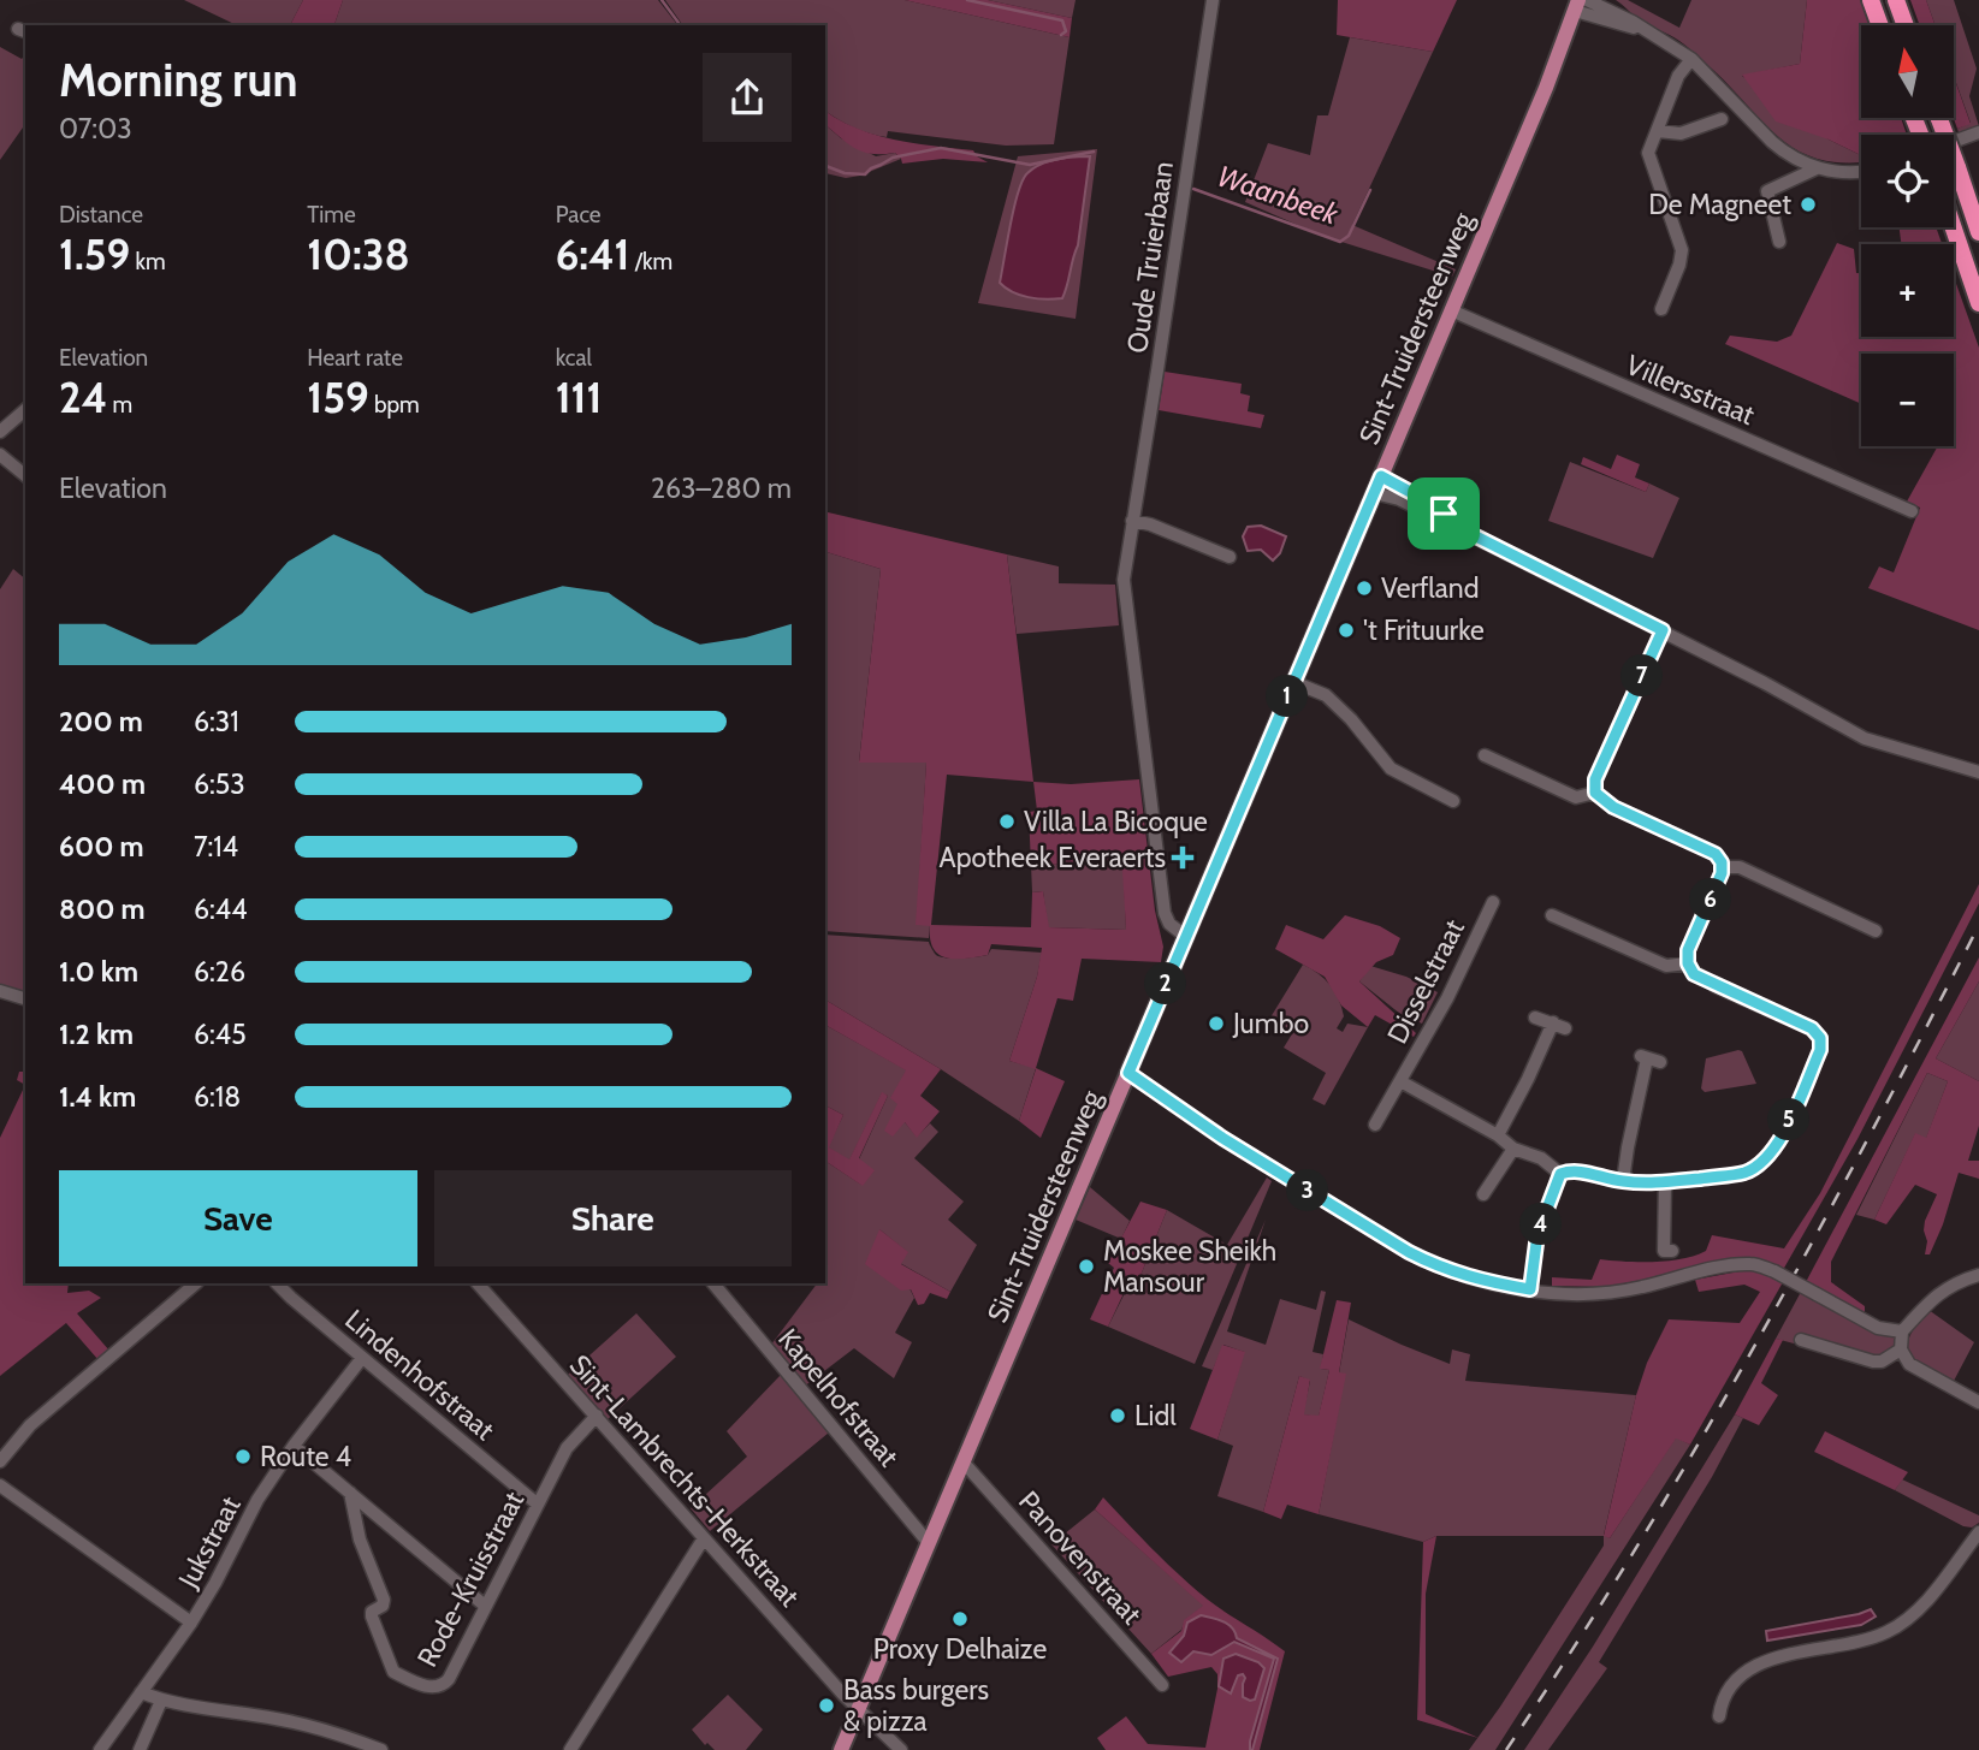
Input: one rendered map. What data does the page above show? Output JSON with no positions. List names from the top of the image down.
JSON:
{
  "streets": {
    "main road": ["Sint-Truidersteenweg"],
    "street": [
      "Oude Truierbaan",
      "Villersstraat",
      "Disselstraat",
      "Lindenhofstraat",
      "Kapelhofstraat",
      "Sint-Lambrechts-Herkstraat",
      "Jukstraat",
      "Panovenstraat",
      "Rode-Kruisstraat"
    ]
  },
  "crossings": [
    ["Oude Truierbaan", "Sint-Truidersteenweg"],
    ["Sint-Truidersteenweg", "Villersstraat"],
    ["Sint-Truidersteenweg", "Kapelhofstraat"],
    ["Sint-Truidersteenweg", "Sint-Lambrechts-Herkstraat"],
    ["Sint-Truidersteenweg", "Panovenstraat"],
    ["Lindenhofstraat", "Jukstraat"],
    ["Lindenhofstraat", "Rode-Kruisstraat"],
    ["Sint-Lambrechts-Herkstraat", "Rode-Kruisstraat"]
  ],
  "water": ["Waanbeek"],
  "places": {
    "other": [
      "De Magneet",
      "Verfland",
      "'t Frituurke",
      "Villa La Bicoque",
      "Jumbo",
      "Moskee Sheikh Mansour",
      "Lidl",
      "Route 4",
      "Proxy Delhaize",
      "Bass burgers & pizza"
    ],
    "health": ["Apotheek Everaerts"]
  },
  "north": "top",
  "page": {
    "map_buttons": ["+", "−"],
    "heading": ["Morning run", "07:03"],
    "stats": [
      ["Distance", "1.59 km"],
      ["Time", "10:38"],
      ["Pace", "6:41 /km"],
      ["Elevation", "24 m"],
      ["Heart rate", "159 bpm"],
      ["kcal", "111"]
    ],
    "chart": ["Elevation", "263–280 m"],
    "pins": [
      "7",
      "1",
      "6",
      "2",
      "5",
      "3",
      "4"
    ],
    "list": [
      {
        "name": "200 m",
        "note": "6:31"
      },
      {
        "name": "400 m",
        "note": "6:53"
      },
      {
        "name": "600 m",
        "note": "7:14"
      },
      {
        "name": "800 m",
        "note": "6:44"
      },
      {
        "name": "1.0 km",
        "note": "6:26"
      },
      {
        "name": "1.2 km",
        "note": "6:45"
      },
      {
        "name": "1.4 km",
        "note": "6:18"
      }
    ],
    "buttons": ["Save", "Share"]
  }
}
